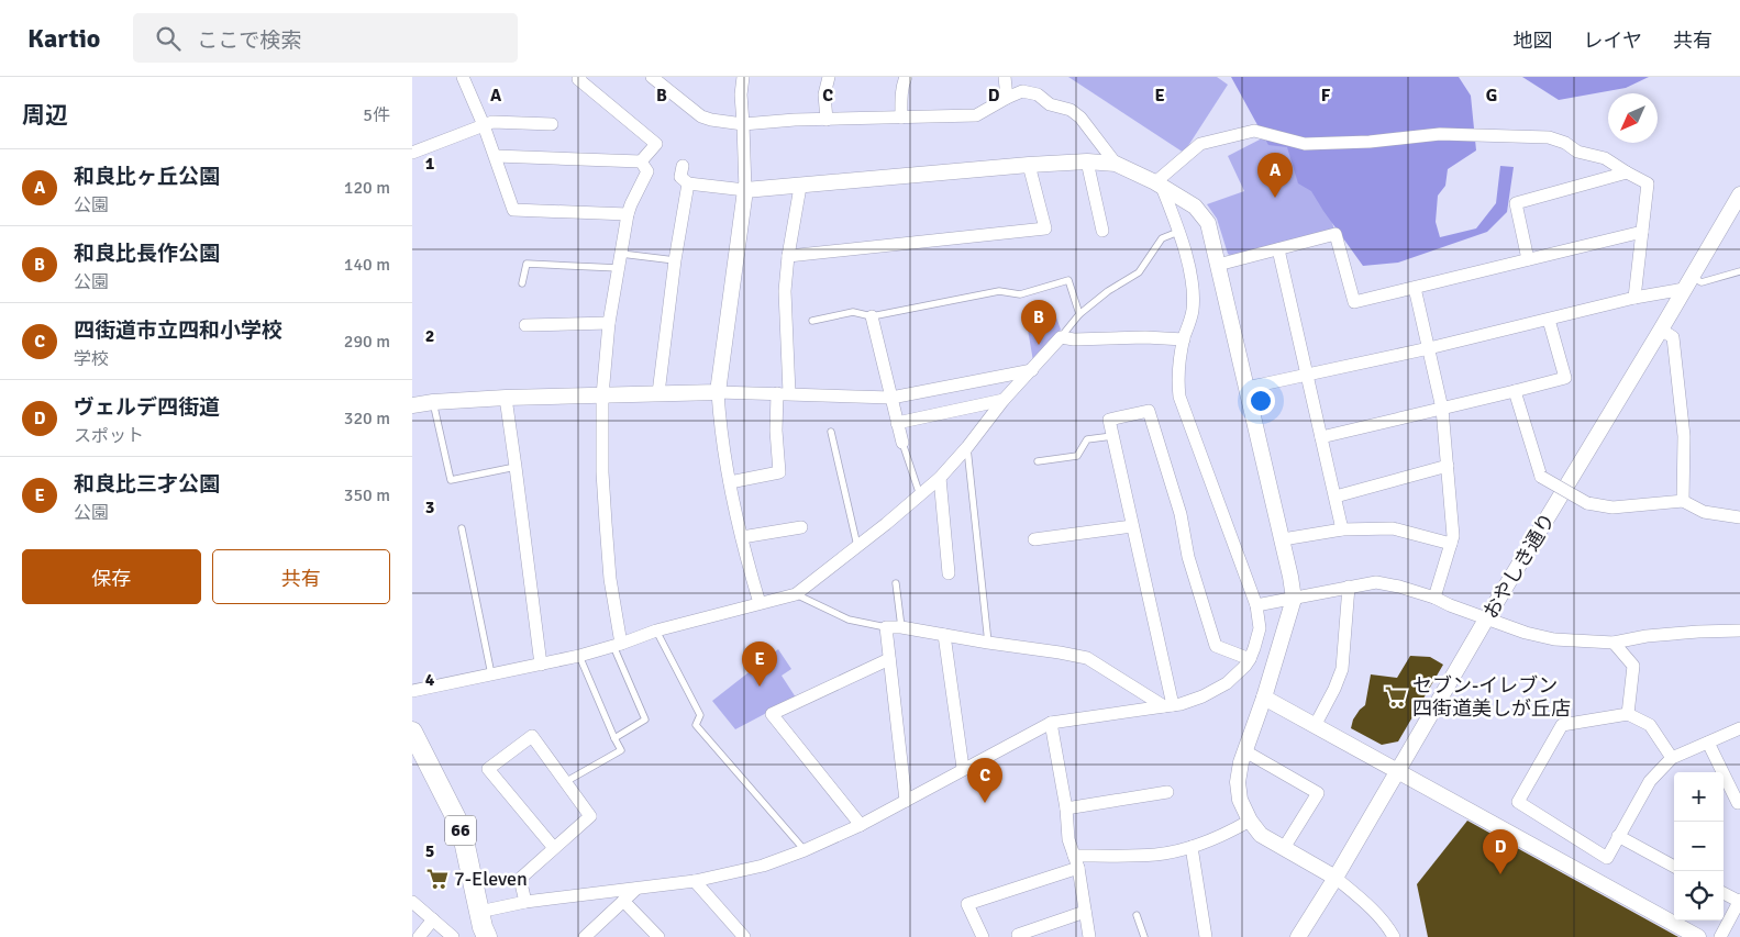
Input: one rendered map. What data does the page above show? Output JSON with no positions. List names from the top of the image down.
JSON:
{
  "streets": {
    "main road": ["66"],
    "street": ["おやしき通り"]
  },
  "places": {
    "supermarket": ["セブン-イレブン 四街道美しが丘店", "7-Eleven"]
  },
  "north": "bottom left",
  "page": {
    "header": "Kartio",
    "search": "ここで検索",
    "nav": ["地図", "レイヤ", "共有"],
    "heading": ["周辺", "5件"],
    "list": [
      {
        "mark": "A",
        "name": "和良比ヶ丘公園",
        "note": "公園",
        "value": "120 m"
      },
      {
        "mark": "B",
        "name": "和良比長作公園",
        "note": "公園",
        "value": "140 m"
      },
      {
        "mark": "C",
        "name": "四街道市立四和小学校",
        "note": "学校",
        "value": "290 m"
      },
      {
        "mark": "D",
        "name": "ヴェルデ四街道",
        "note": "スポット",
        "value": "320 m"
      },
      {
        "mark": "E",
        "name": "和良比三才公園",
        "note": "公園",
        "value": "350 m"
      }
    ],
    "pins": [
      "A",
      "B",
      "E",
      "C",
      "D"
    ],
    "buttons": ["保存", "共有"],
    "map_buttons": ["+", "−"]
  },
  "grid": {
    "columns": [
      "A",
      "B",
      "C",
      "D",
      "E",
      "F",
      "G"
    ],
    "rows": [
      "1",
      "2",
      "3",
      "4",
      "5"
    ]
  }
}
